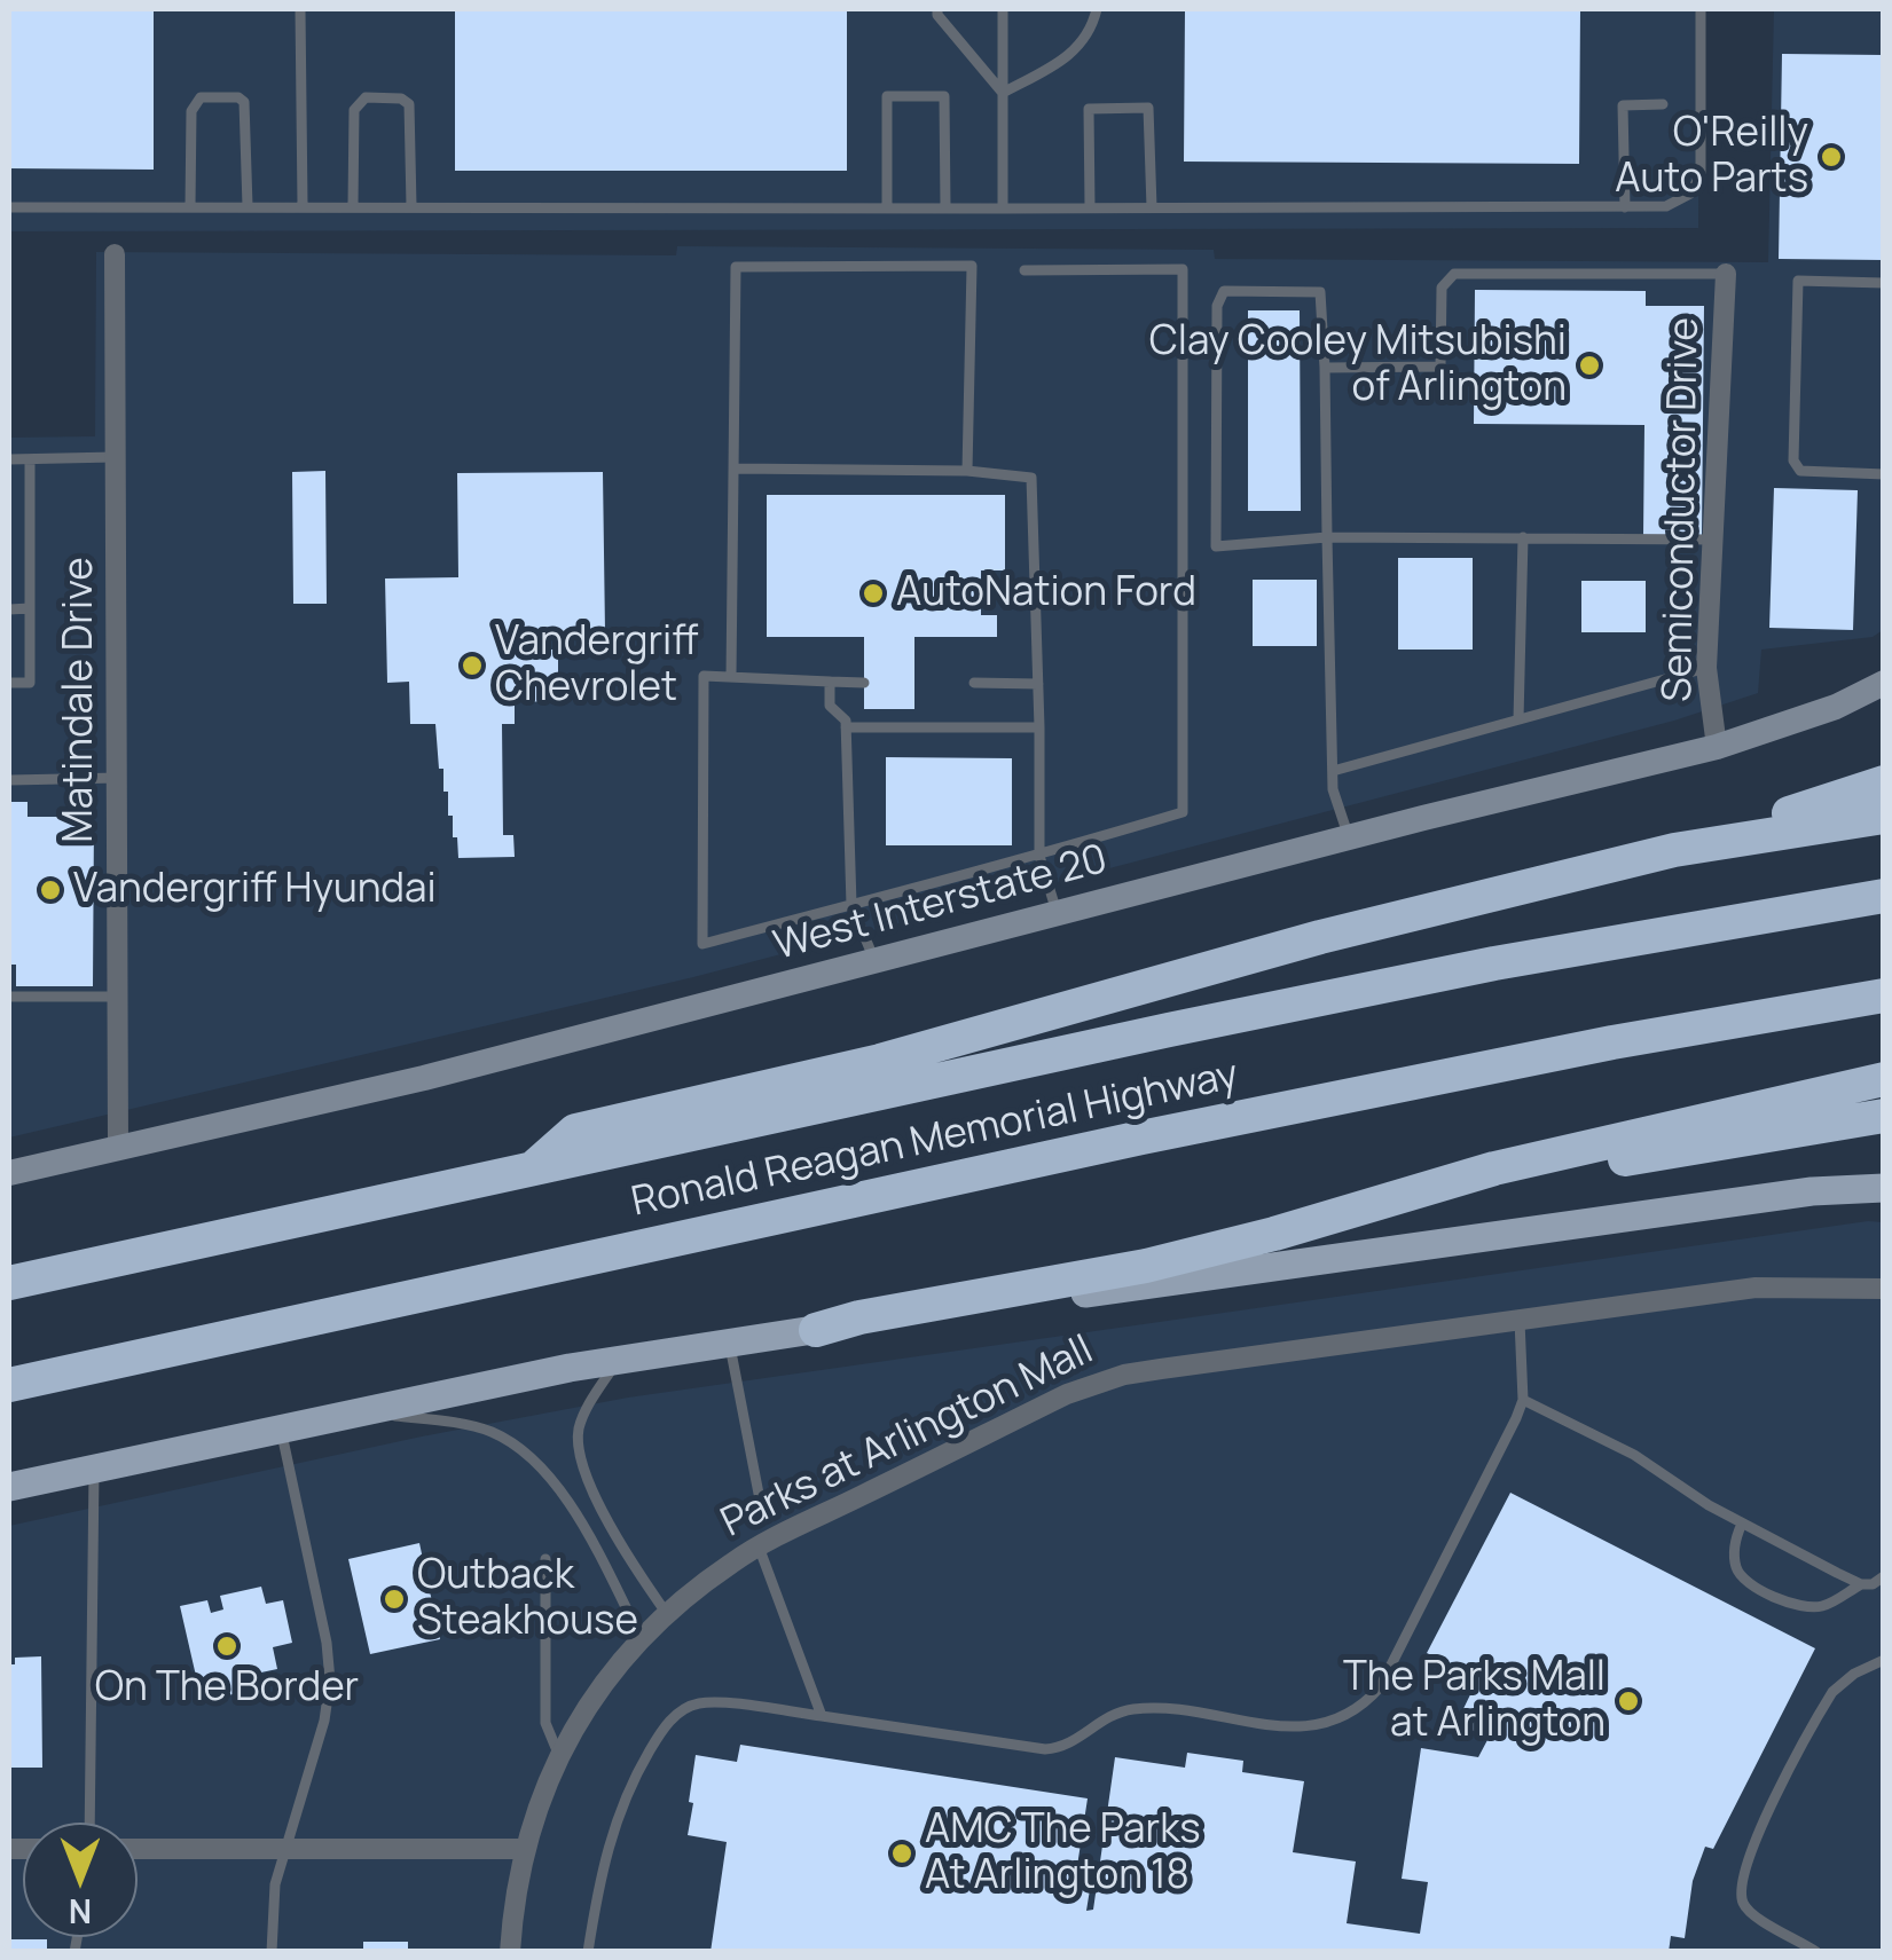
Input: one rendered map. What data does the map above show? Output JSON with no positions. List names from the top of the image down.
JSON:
{
  "streets": {
    "highway": ["Ronald Reagan Memorial Highway"],
    "main road": ["West Interstate 20"],
    "street": ["Semiconductor Drive", "Matindale Drive", "Parks at Arlington Mall"]
  },
  "crossings": [
    ["Semiconductor Drive", "West Interstate 20"],
    ["Matindale Drive", "West Interstate 20"]
  ],
  "places": [
    "O'Reilly Auto Parts",
    "Clay Cooley Mitsubishi of Arlington",
    "AutoNation Ford",
    "Vandergriff Chevrolet",
    "Vandergriff Hyundai",
    "Outback Steakhouse",
    "On The Border",
    "The Parks Mall at Arlington",
    "AMC The Parks At Arlington 18"
  ],
  "north": "bottom"
}
